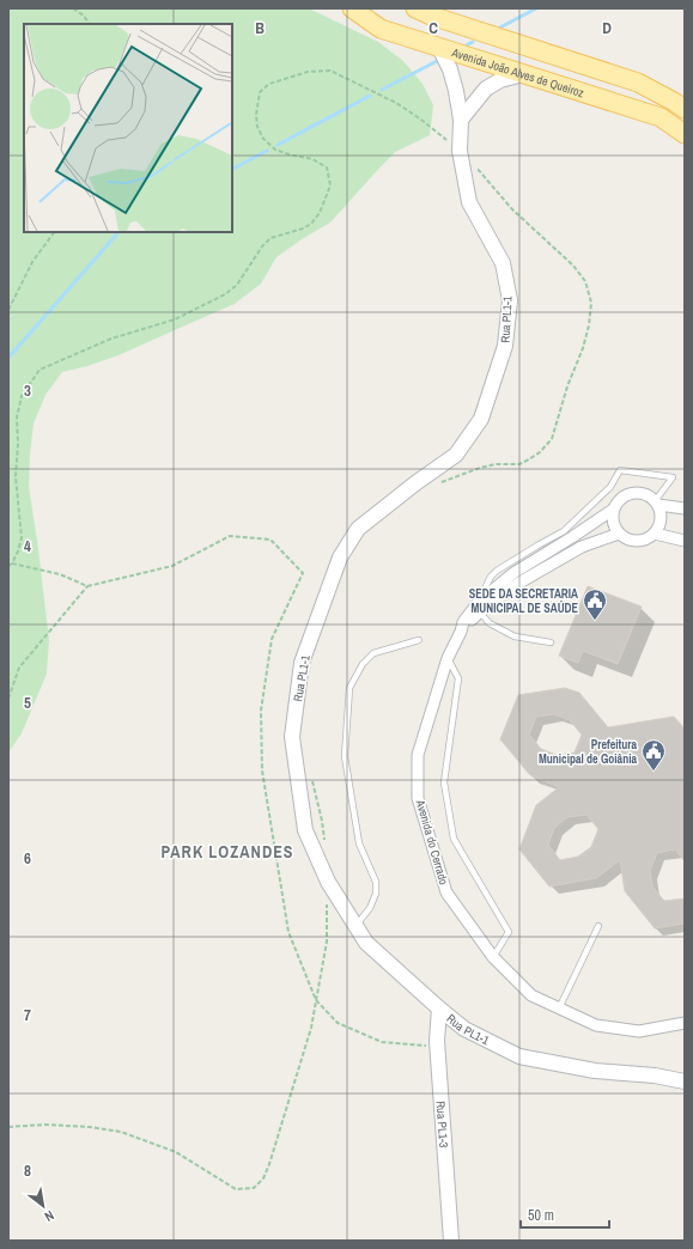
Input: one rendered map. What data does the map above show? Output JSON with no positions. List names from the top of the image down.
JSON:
{
  "streets": {
    "main road": ["Avenida João Alves de Queiroz"],
    "street": ["Rua PL1-1", "Avenida do Cerrado", "Rua PL1-3"]
  },
  "crossings": [
    ["Avenida João Alves de Queiroz", "Rua PL1-1"],
    ["Rua PL1-1", "Rua PL1-3"]
  ],
  "districts": ["PARK LOZANDES"],
  "places": {
    "public building": ["SEDE DA SECRETARIA MUNICIPAL DE SAÚDE", "Prefeitura Municipal de Goiânia"]
  },
  "scale_bar": "50 m",
  "north": "bottom right",
  "grid": {
    "columns": ["B", "C", "D"],
    "rows": [
      "3",
      "4",
      "5",
      "6",
      "7",
      "8"
    ]
  }
}
